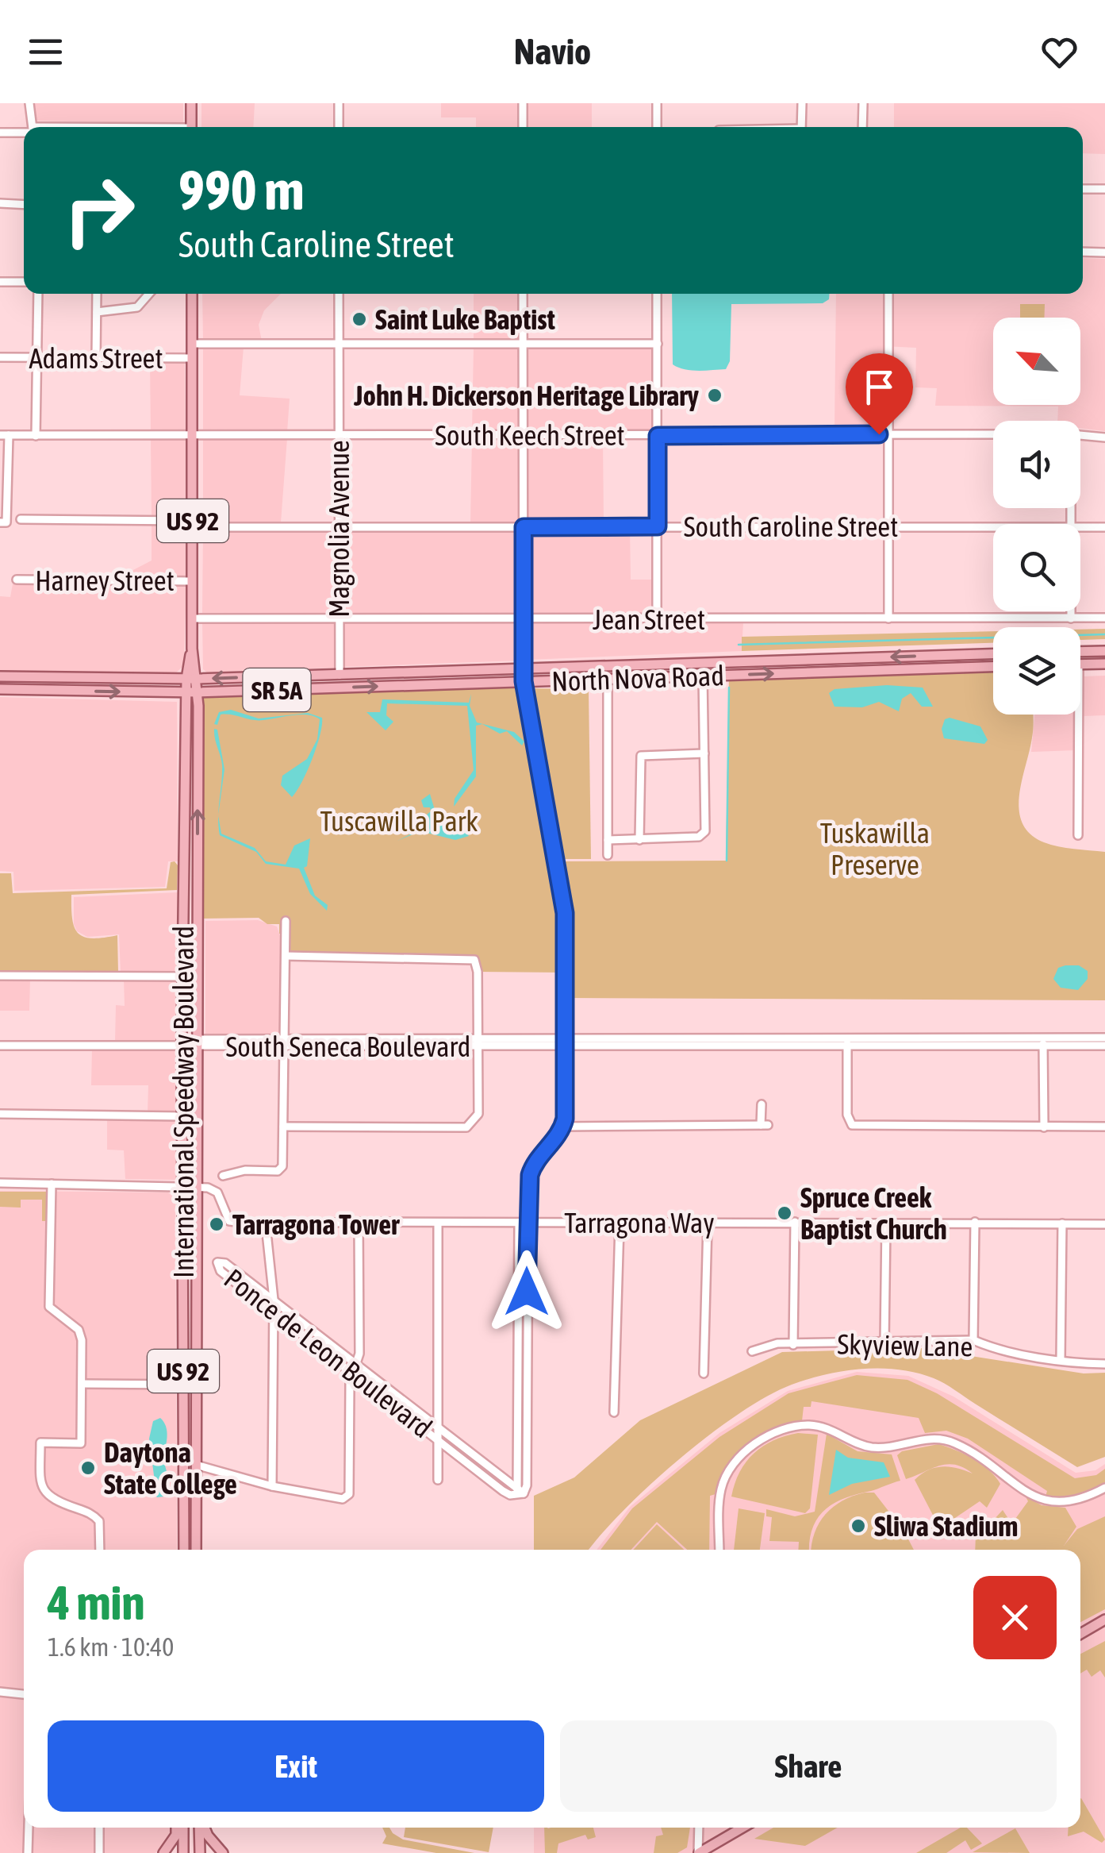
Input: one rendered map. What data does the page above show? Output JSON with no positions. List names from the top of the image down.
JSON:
{
  "streets": {
    "main road": [
      "US 92",
      "North Nova Road",
      "SR 5A",
      "International Speedway Boulevard"
    ],
    "street": [
      "Adams Street",
      "South Keech Street",
      "South Caroline Street",
      "Magnolia Avenue",
      "Harney Street",
      "Jean Street",
      "South Seneca Boulevard",
      "Tarragona Way",
      "Skyview Lane",
      "Ponce de Leon Boulevard"
    ]
  },
  "crossings": [
    ["Adams Street", "International Speedway Boulevard"],
    ["South Keech Street", "Magnolia Avenue"],
    ["South Keech Street", "International Speedway Boulevard"],
    ["South Caroline Street", "Magnolia Avenue"],
    ["South Caroline Street", "International Speedway Boulevard"],
    ["Magnolia Avenue", "Jean Street"],
    ["Magnolia Avenue", "North Nova Road"],
    ["Harney Street", "International Speedway Boulevard"],
    ["Jean Street", "International Speedway Boulevard"],
    ["North Nova Road", "SR 5A"],
    ["North Nova Road", "International Speedway Boulevard"],
    ["South Seneca Boulevard", "International Speedway Boulevard"],
    ["International Speedway Boulevard", "Tarragona Way"]
  ],
  "parks": ["Tuscawilla Park", "Tuskawilla Preserve"],
  "places": [
    "Saint Luke Baptist",
    "John H. Dickerson Heritage Library",
    "Spruce Creek Baptist Church",
    "Tarragona Tower",
    "Daytona State College",
    "Sliwa Stadium"
  ],
  "north": "top left",
  "page": {
    "header": "Navio",
    "turn": ["990 m", "South Caroline Street"],
    "heading": ["4 min", "1.6 km · 10:40"],
    "buttons": ["Exit", "Share"]
  }
}
